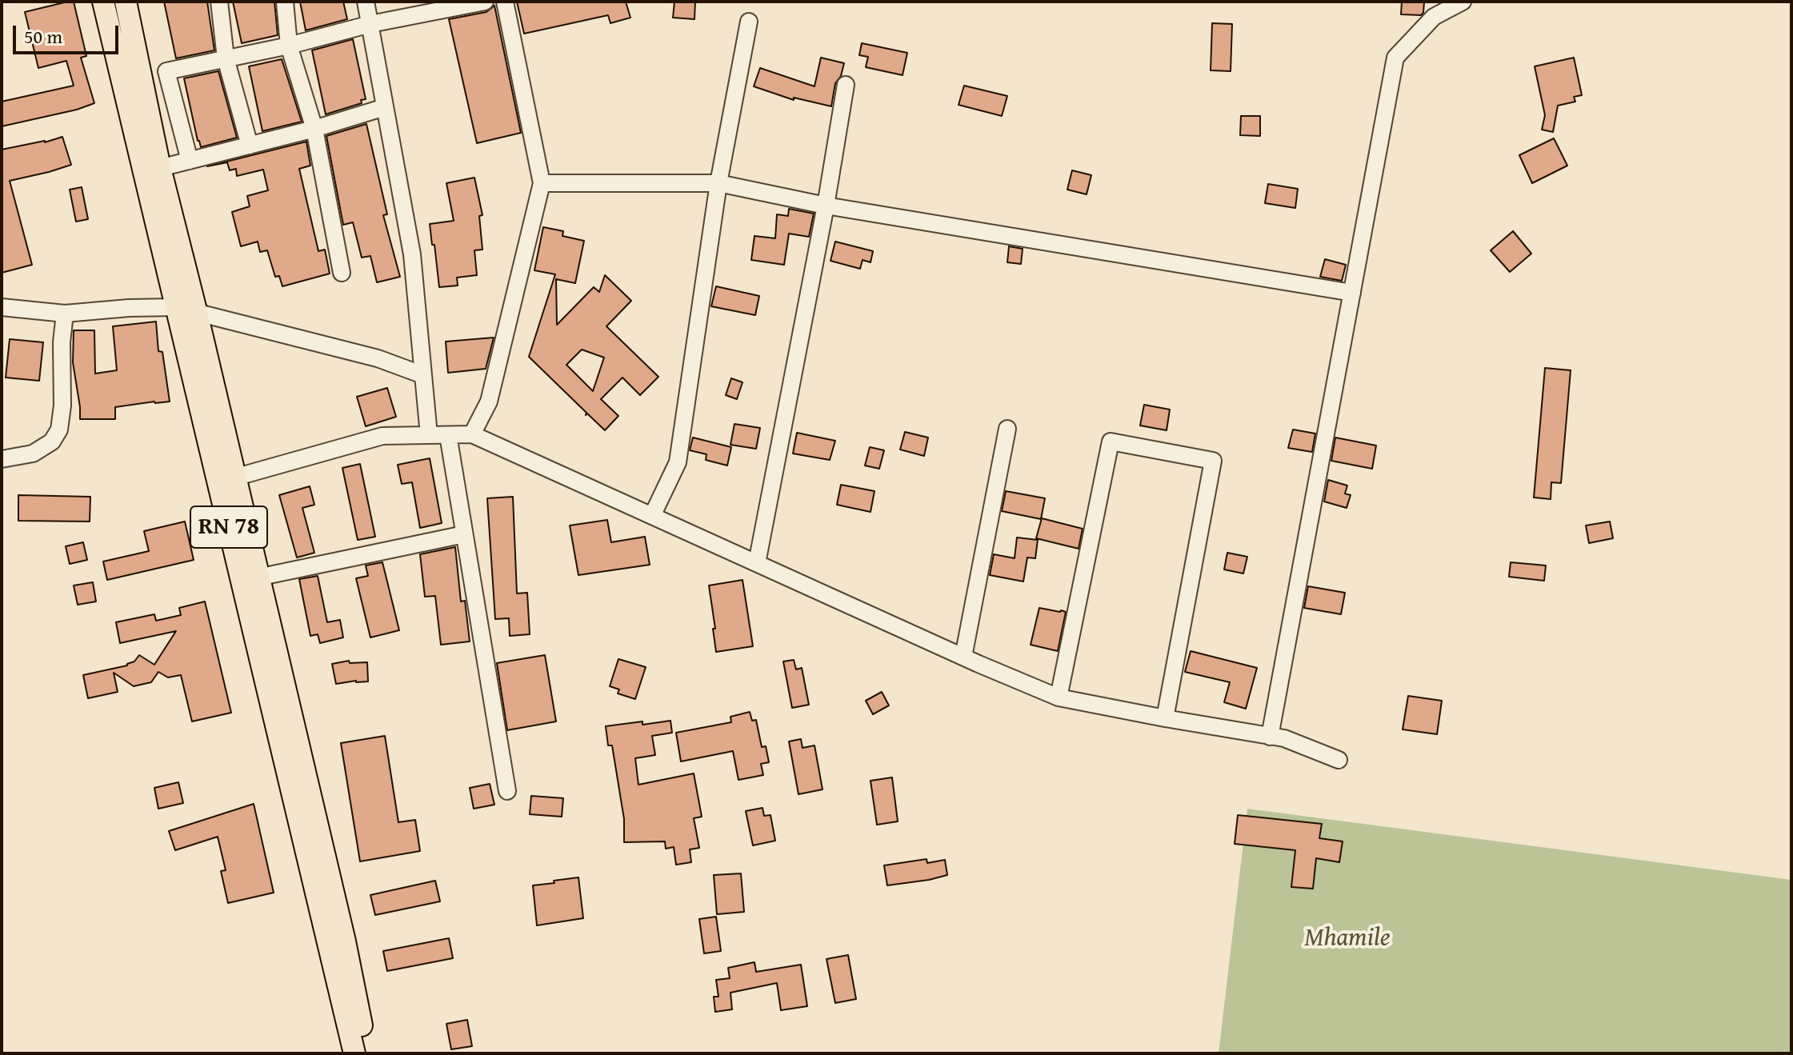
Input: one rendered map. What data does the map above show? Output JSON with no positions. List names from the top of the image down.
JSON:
{
  "streets": {
    "main road": ["RN 78"]
  },
  "parks": ["Mhamile"],
  "scale_bar": "50 m"
}
